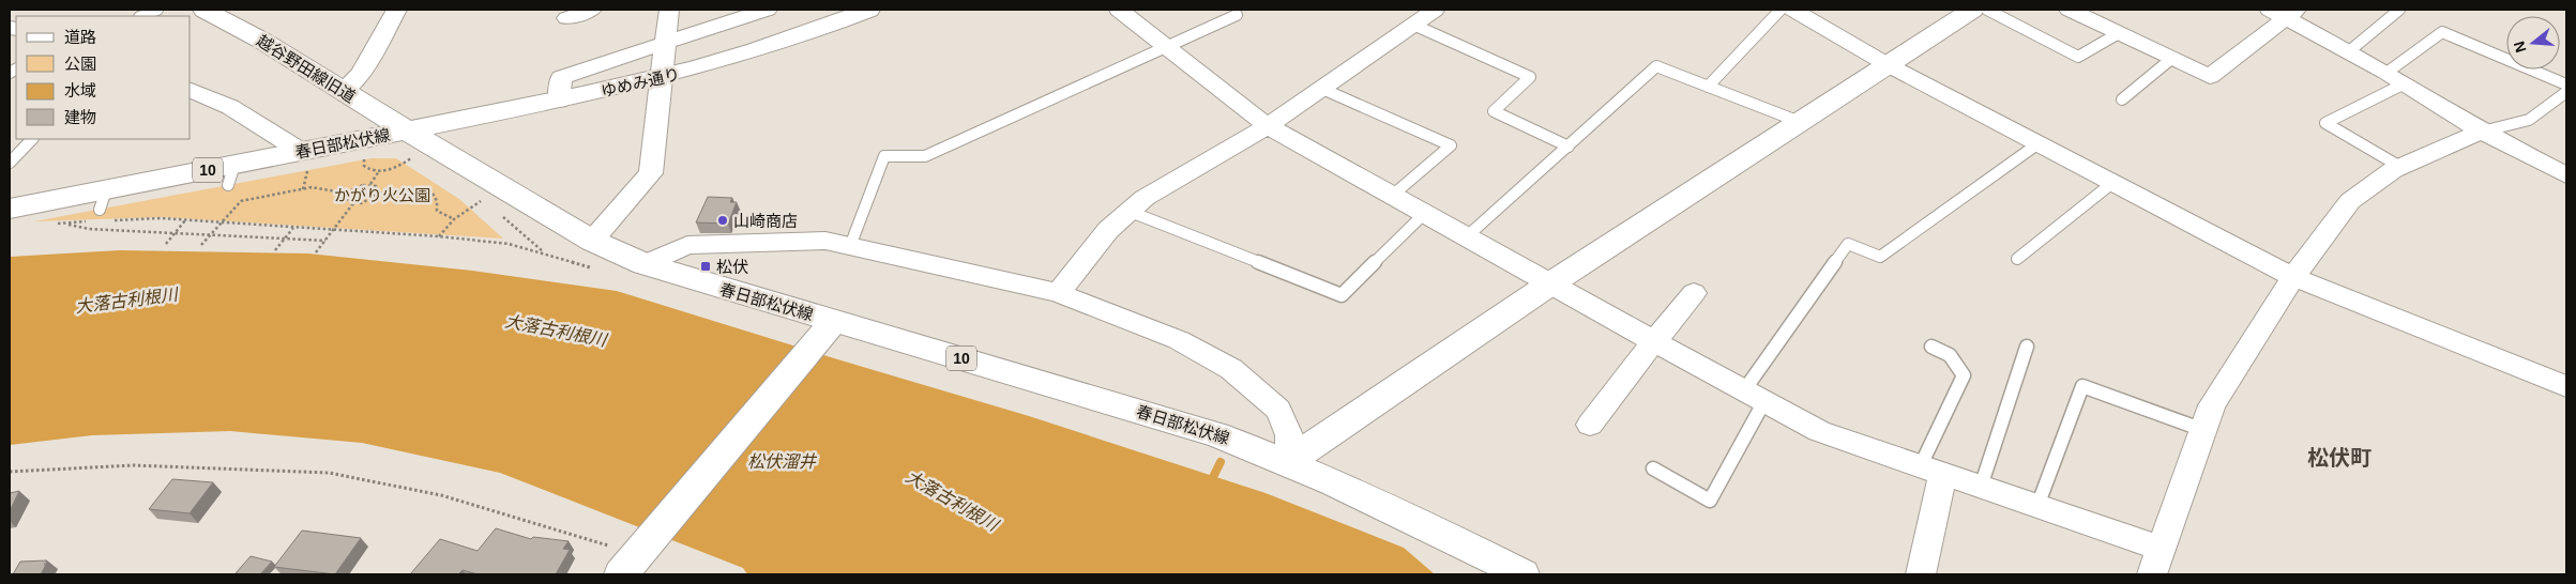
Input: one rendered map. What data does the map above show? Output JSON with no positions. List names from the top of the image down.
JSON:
{
  "streets": {
    "street": [
      "越谷野田線旧道",
      "ゆめみ通り",
      "春日部松伏線",
      "10"
    ]
  },
  "crossings": [
    ["越谷野田線旧道", "ゆめみ通り"],
    ["越谷野田線旧道", "春日部松伏線"],
    ["ゆめみ通り", "春日部松伏線"]
  ],
  "districts": ["松伏町"],
  "water": ["大落古利根川", "松伏溜井"],
  "parks": ["かがり火公園"],
  "places": {
    "other": ["山崎商店"],
    "transit": ["松伏"]
  },
  "legend": [
    "道路",
    "公園",
    "水域",
    "建物"
  ],
  "north": "left"
}
